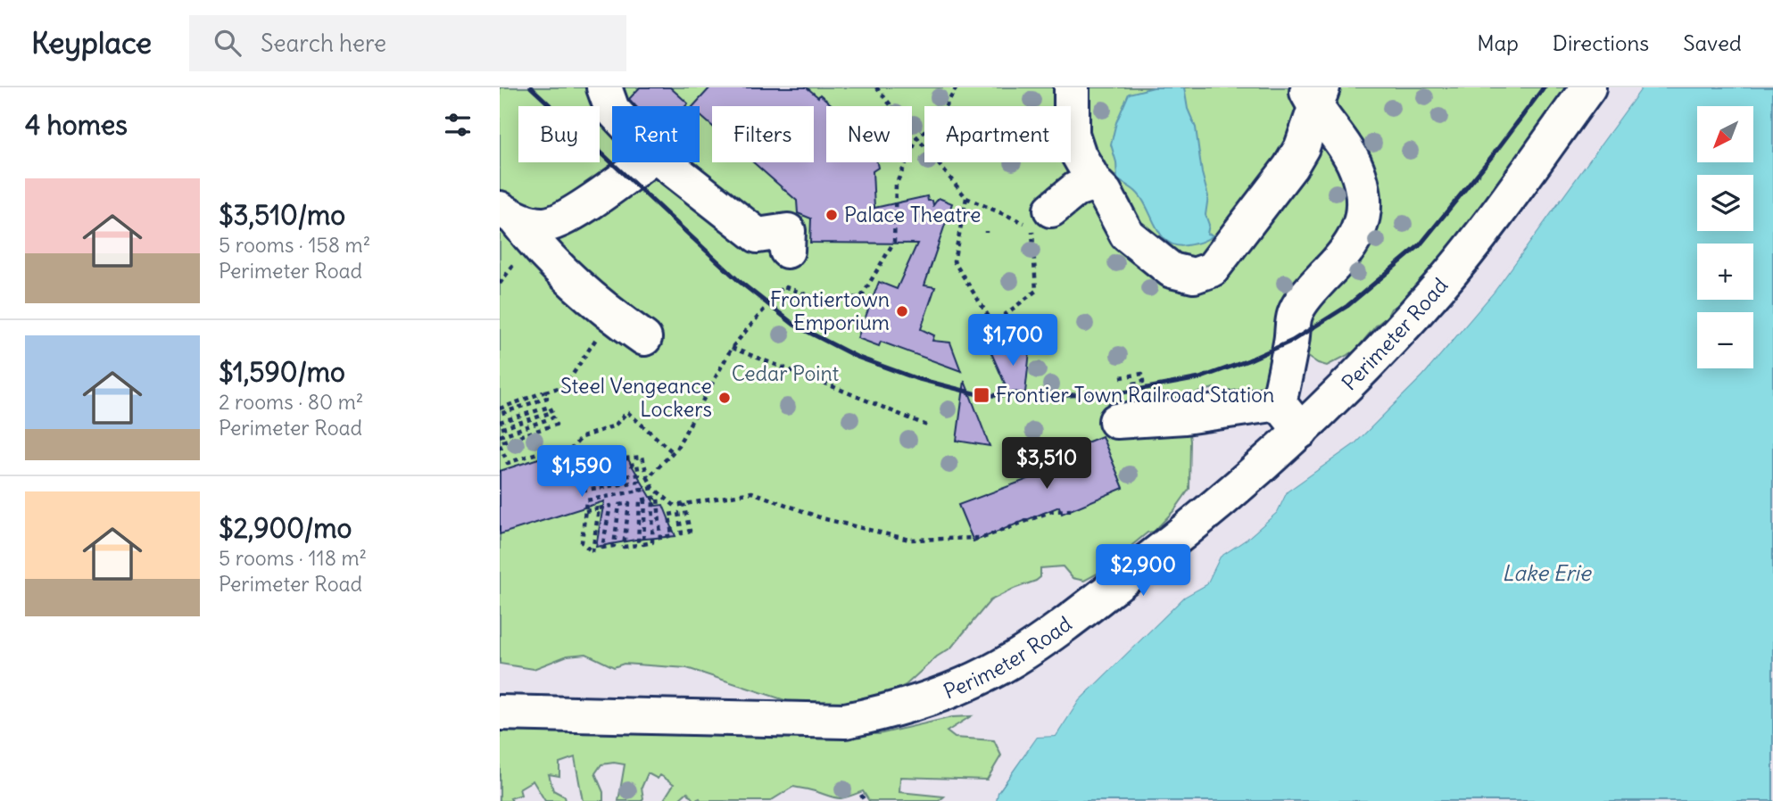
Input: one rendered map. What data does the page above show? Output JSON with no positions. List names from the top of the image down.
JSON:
{
  "streets": {
    "street": ["Perimeter Road"]
  },
  "water": ["Lake Erie"],
  "parks": ["Cedar Point"],
  "places": {
    "other": ["Palace Theatre", "Frontiertown Emporium", "Steel Vengeance Lockers"],
    "transit": ["Frontier Town Railroad Station"]
  },
  "north": "bottom left",
  "page": {
    "header": "Keyplace",
    "search": "Search here",
    "nav": ["Map", "Directions", "Saved"],
    "heading": "4 homes",
    "map_buttons": ["+", "−"],
    "chip": [
      "Buy",
      "Rent",
      "Filters",
      "New",
      "Apartment"
    ],
    "list": [
      {
        "name": "$3,510/mo",
        "note": "5 rooms · 158 m² · Perimeter Road"
      },
      {
        "name": "$1,590/mo",
        "note": "2 rooms · 80 m² · Perimeter Road"
      },
      {
        "name": "$2,900/mo",
        "note": "5 rooms · 118 m² · Perimeter Road"
      }
    ],
    "price": [
      "$1,700",
      "$3,510",
      "$1,590",
      "$2,900"
    ]
  }
}
